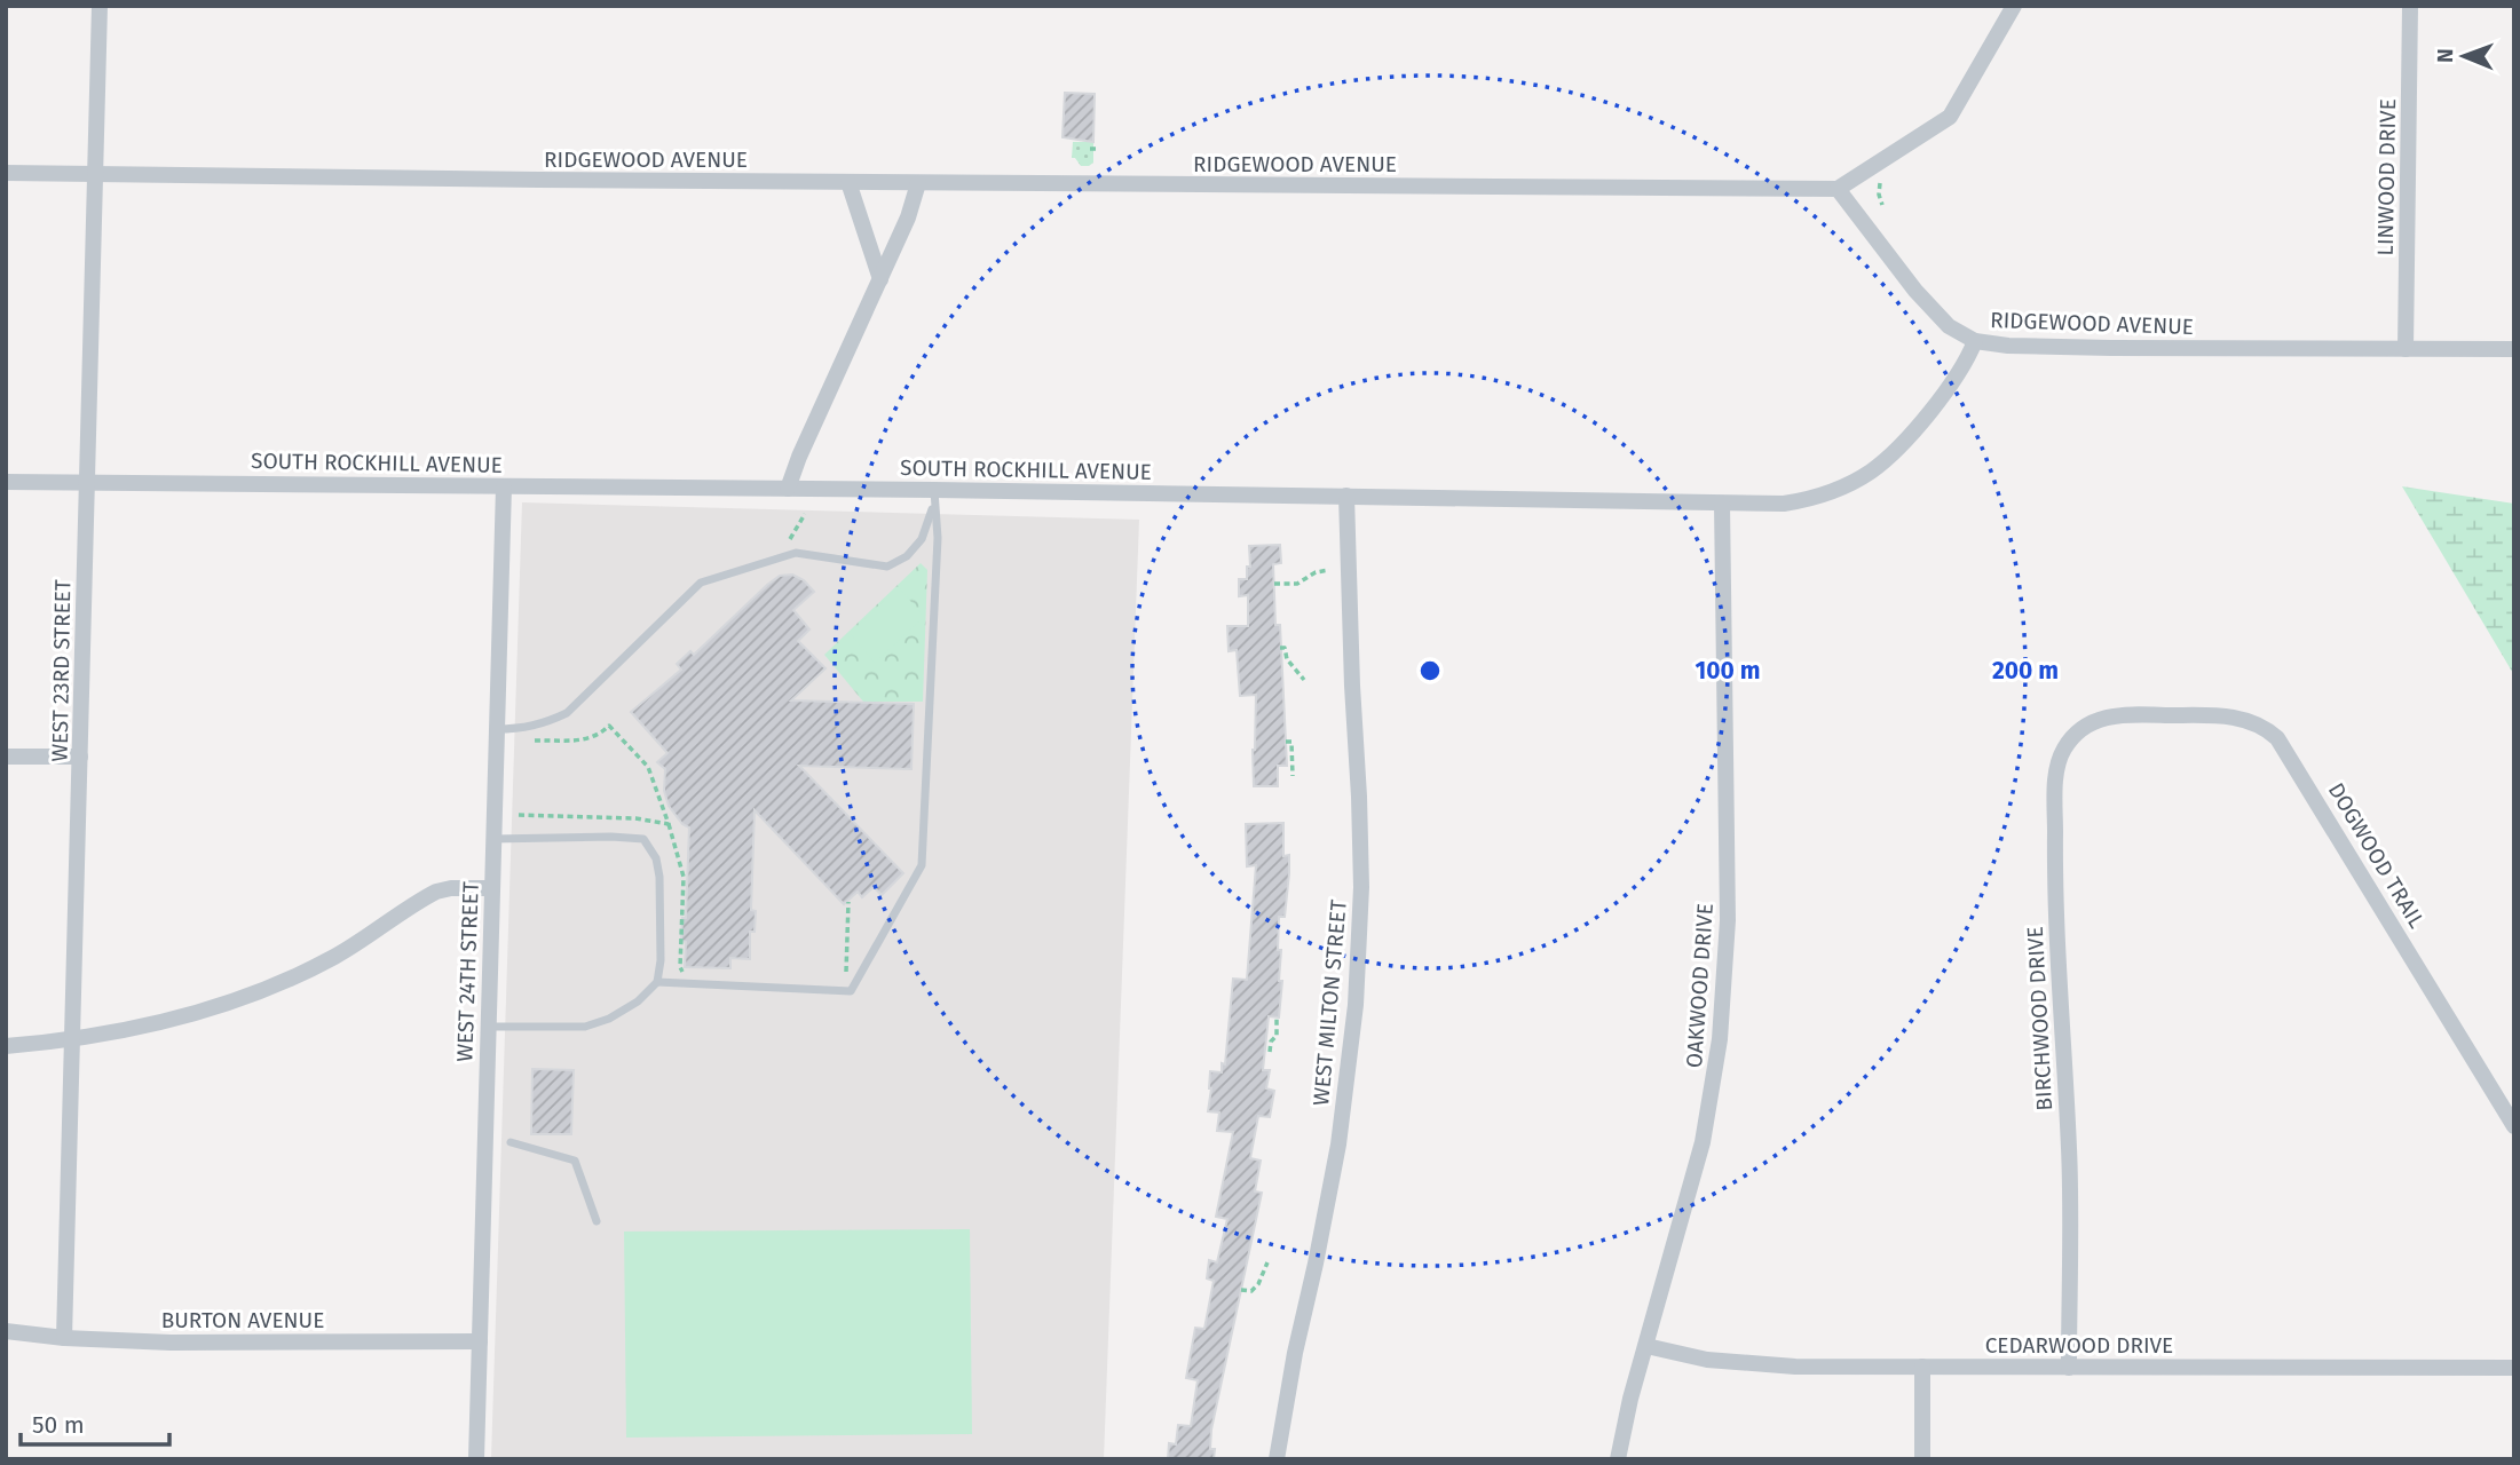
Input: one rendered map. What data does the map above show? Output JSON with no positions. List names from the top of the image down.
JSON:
{
  "streets": {
    "street": [
      "RIDGEWOOD AVENUE",
      "LINWOOD DRIVE",
      "SOUTH ROCKHILL AVENUE",
      "WEST 23RD STREET",
      "DOGWOOD TRAIL",
      "WEST 24TH STREET",
      "OAKWOOD DRIVE",
      "WEST MILTON STREET",
      "BIRCHWOOD DRIVE",
      "BURTON AVENUE",
      "CEDARWOOD DRIVE"
    ]
  },
  "crossings": [
    ["RIDGEWOOD AVENUE", "LINWOOD DRIVE"],
    ["RIDGEWOOD AVENUE", "SOUTH ROCKHILL AVENUE"],
    ["RIDGEWOOD AVENUE", "WEST 23RD STREET"],
    ["SOUTH ROCKHILL AVENUE", "WEST 23RD STREET"],
    ["SOUTH ROCKHILL AVENUE", "WEST 24TH STREET"],
    ["SOUTH ROCKHILL AVENUE", "OAKWOOD DRIVE"],
    ["SOUTH ROCKHILL AVENUE", "WEST MILTON STREET"],
    ["WEST 23RD STREET", "BURTON AVENUE"],
    ["DOGWOOD TRAIL", "BIRCHWOOD DRIVE"],
    ["WEST 24TH STREET", "BURTON AVENUE"],
    ["OAKWOOD DRIVE", "CEDARWOOD DRIVE"],
    ["BIRCHWOOD DRIVE", "CEDARWOOD DRIVE"]
  ],
  "scale_bar": "50 m",
  "north": "left",
  "rings": ["100 m", "200 m"]
}
